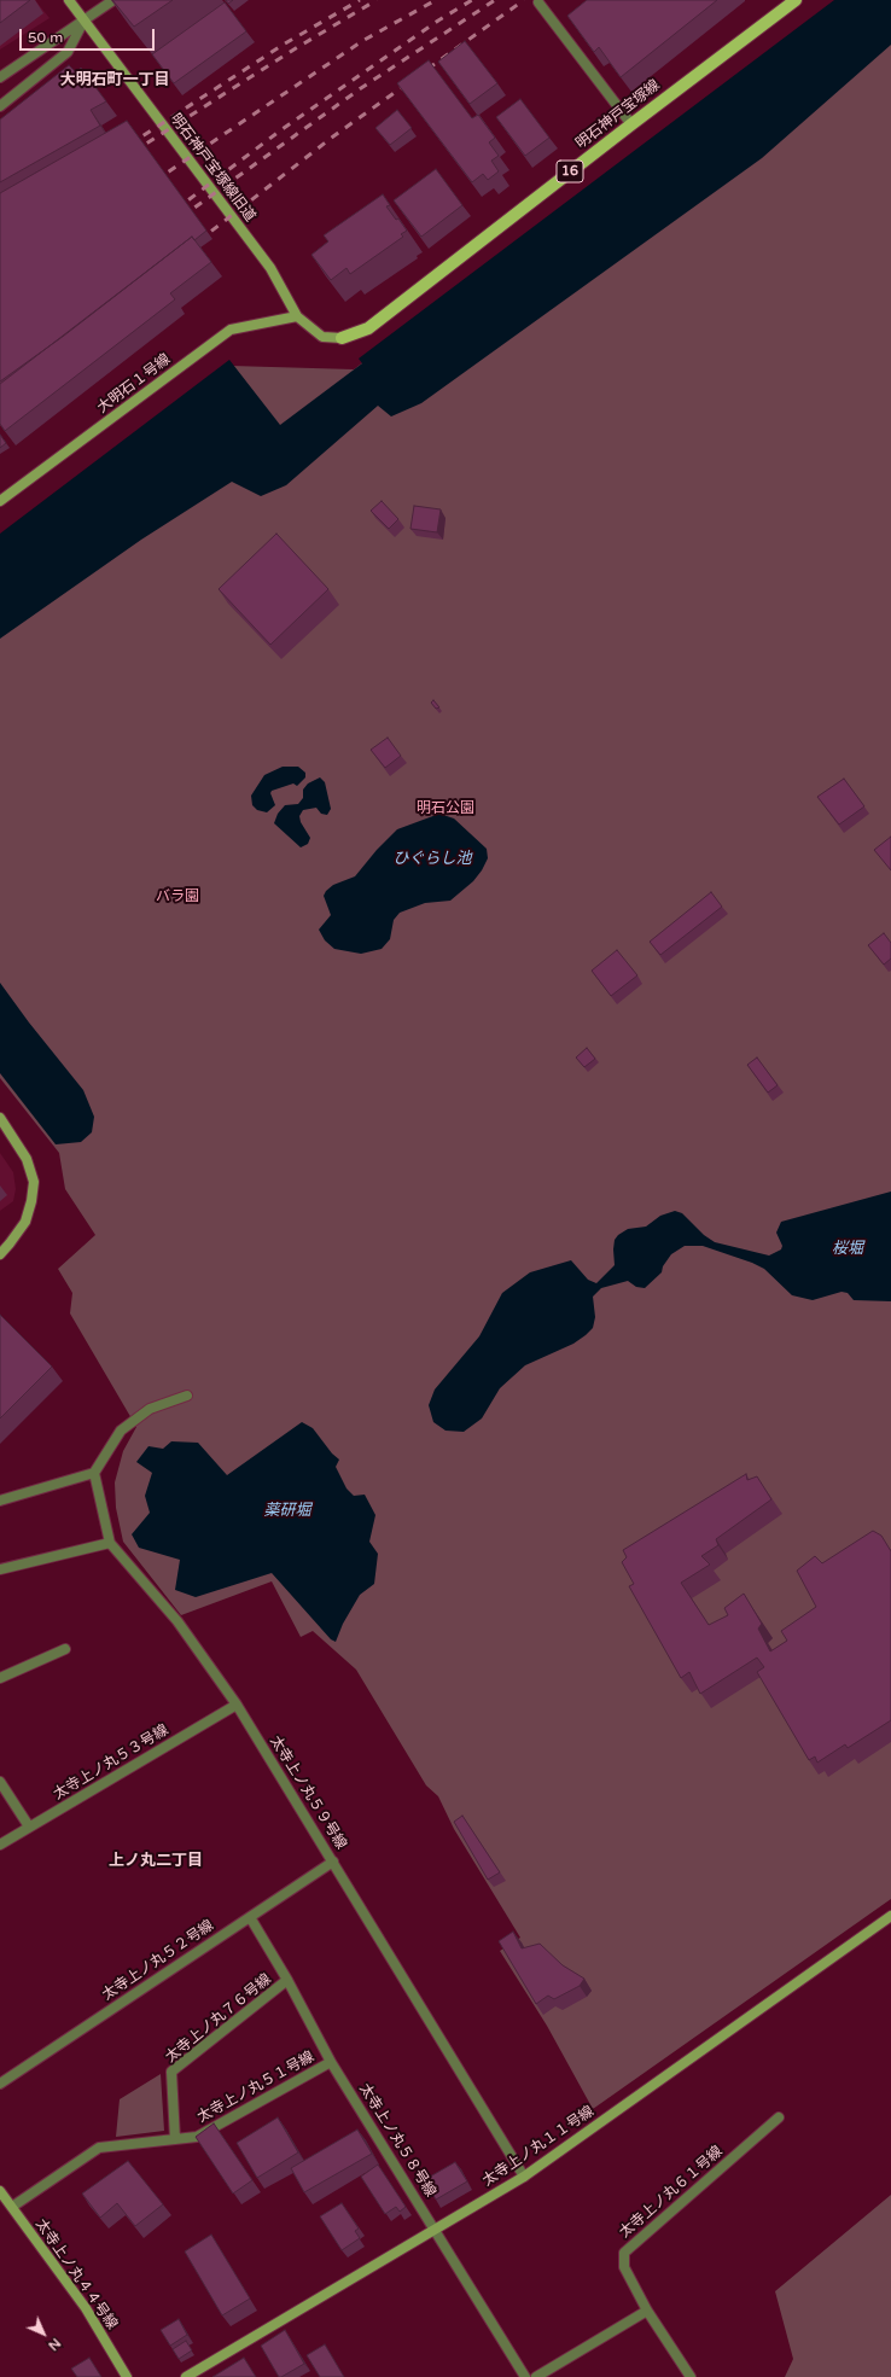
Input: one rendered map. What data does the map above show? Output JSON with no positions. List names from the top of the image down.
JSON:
{
  "streets": {
    "main road": ["明石神戸宝塚線", "16"],
    "street": [
      "明石神戸宝塚線旧道",
      "大明石１号線",
      "太寺上ノ丸５３号線",
      "太寺上ノ丸５９号線",
      "太寺上ノ丸５２号線",
      "太寺上ノ丸７６号線",
      "太寺上ノ丸５１号線",
      "太寺上ノ丸５８号線",
      "太寺上ノ丸１１号線",
      "太寺上ノ丸６１号線",
      "太寺上ノ丸４４号線"
    ]
  },
  "crossings": [
    ["明石神戸宝塚線", "明石神戸宝塚線旧道"],
    ["明石神戸宝塚線旧道", "大明石１号線"],
    ["太寺上ノ丸５３号線", "太寺上ノ丸５９号線"],
    ["太寺上ノ丸５９号線", "太寺上ノ丸５２号線"],
    ["太寺上ノ丸５９号線", "太寺上ノ丸１１号線"],
    ["太寺上ノ丸５２号線", "太寺上ノ丸５８号線"],
    ["太寺上ノ丸７６号線", "太寺上ノ丸５１号線"],
    ["太寺上ノ丸７６号線", "太寺上ノ丸５８号線"],
    ["太寺上ノ丸５１号線", "太寺上ノ丸５８号線"],
    ["太寺上ノ丸５１号線", "太寺上ノ丸４４号線"],
    ["太寺上ノ丸５８号線", "太寺上ノ丸１１号線"]
  ],
  "districts": ["大明石町一丁目", "上ノ丸二丁目"],
  "water": ["ひぐらし池", "桜堀", "薬研堀"],
  "parks": ["明石公園", "バラ園"],
  "scale_bar": "50 m",
  "north": "bottom right"
}
